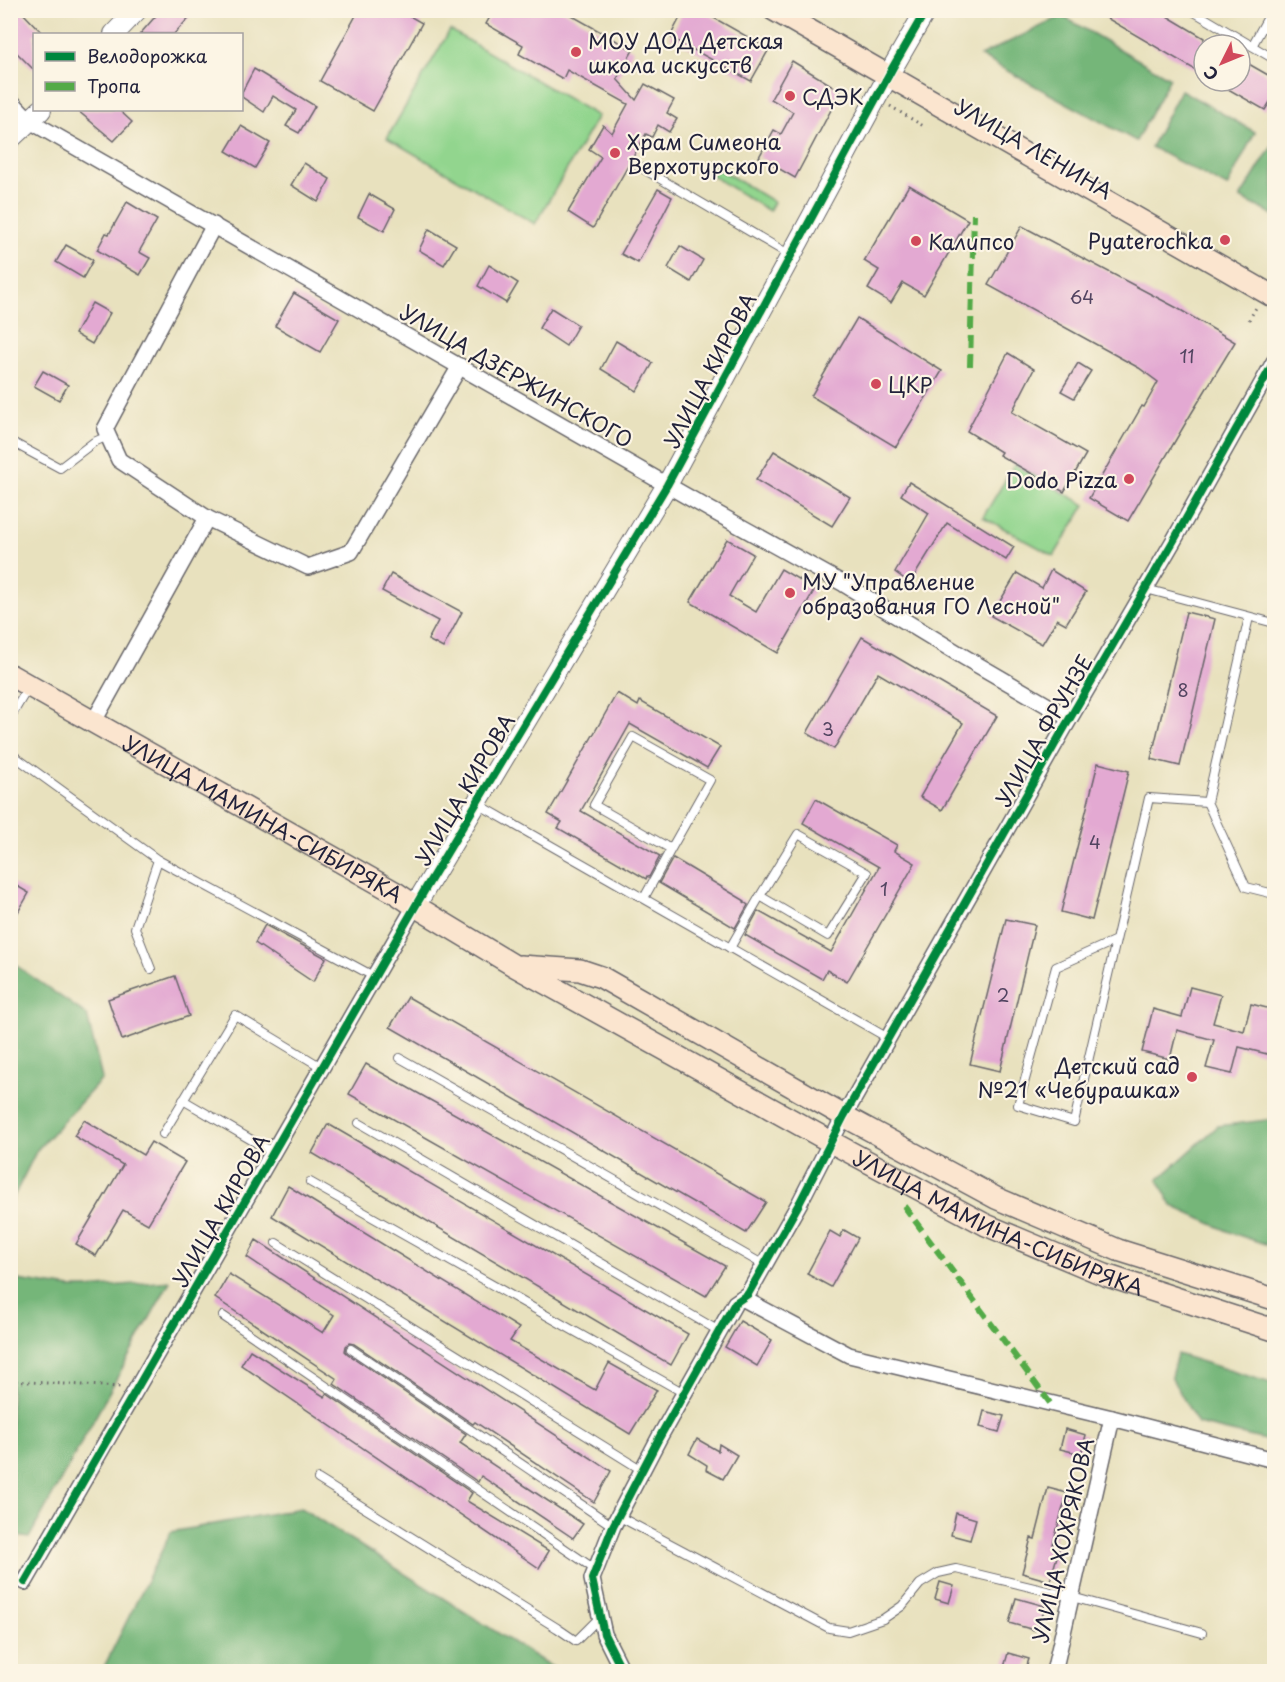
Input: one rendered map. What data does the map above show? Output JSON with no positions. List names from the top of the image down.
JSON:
{
  "streets": {
    "main road": ["УЛИЦА ЛЕНИНА", "УЛИЦА МАМИНА-СИБИРЯКА"],
    "street": [
      "УЛИЦА КИРОВА",
      "УЛИЦА ДЗЕРЖИНСКОГО",
      "УЛИЦА ФРУНЗЕ",
      "УЛИЦА ХОХРЯКОВА"
    ]
  },
  "crossings": [
    ["УЛИЦА ЛЕНИНА", "УЛИЦА КИРОВА"],
    ["УЛИЦА КИРОВА", "УЛИЦА ДЗЕРЖИНСКОГО"],
    ["УЛИЦА КИРОВА", "УЛИЦА МАМИНА-СИБИРЯКА"],
    ["УЛИЦА ДЗЕРЖИНСКОГО", "УЛИЦА ФРУНЗЕ"],
    ["УЛИЦА ФРУНЗЕ", "УЛИЦА МАМИНА-СИБИРЯКА"]
  ],
  "places": [
    "МОУ ДОД Детская школа искусств",
    "СДЭК",
    "Храм Симеона Верхотурского",
    "Pyaterochka",
    "Калипсо",
    "ЦКР",
    "Dodo Pizza",
    "МУ \"Управление образования ГО Лесной\"",
    "Детский сад №21 «Чебурашка»"
  ],
  "house_numbers": [
    "64",
    "11",
    "8",
    "3",
    "4",
    "1",
    "2"
  ],
  "legend": ["Велодорожка", "Тропа"],
  "north": "bottom left"
}
